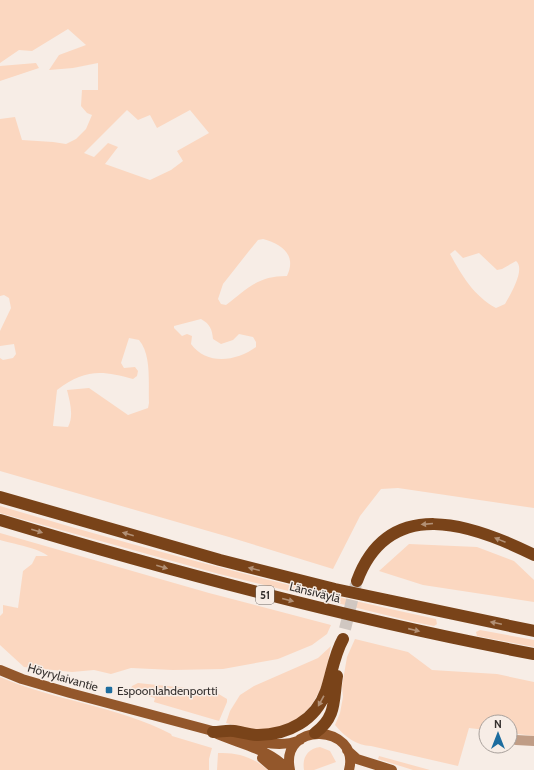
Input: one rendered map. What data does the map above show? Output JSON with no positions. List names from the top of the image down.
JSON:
{
  "streets": {
    "highway": ["Länsiväylä", "51"],
    "main road": ["Höyrylaivantie"]
  },
  "places": {
    "transit": ["Espoonlahdenportti"]
  },
  "north": "top"
}
